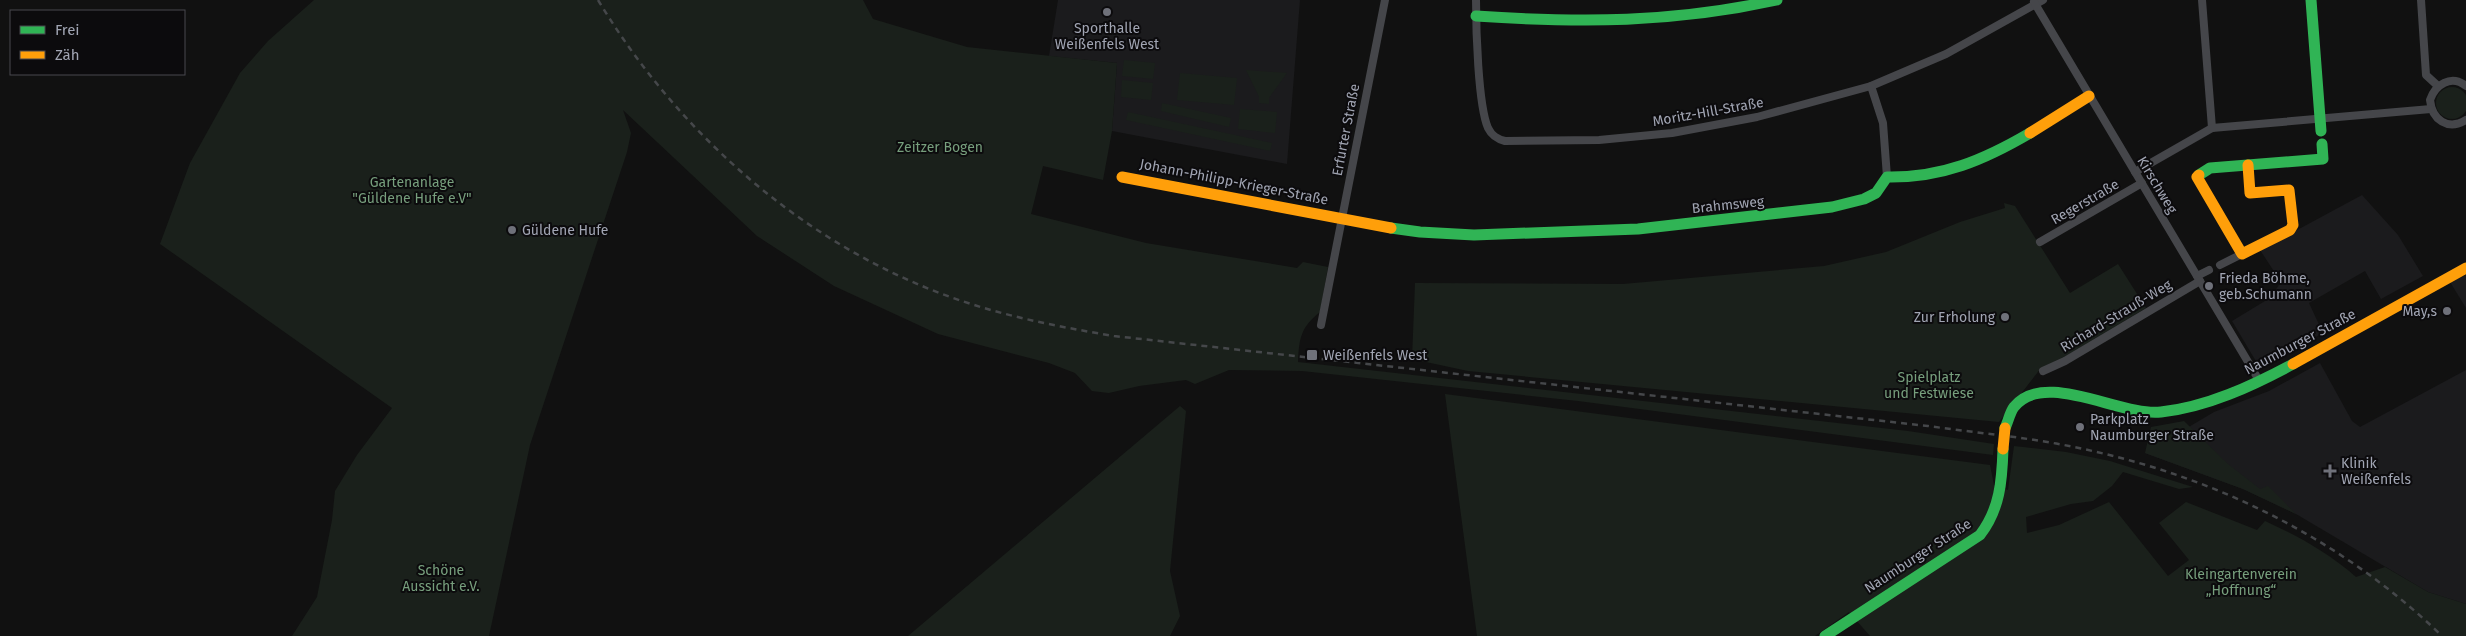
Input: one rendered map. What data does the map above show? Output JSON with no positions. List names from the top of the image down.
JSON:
{
  "streets": {
    "street": [
      "Moritz-Hill-Straße",
      "Erfurter Straße",
      "Johann-Philipp-Krieger-Straße",
      "Kirschweg",
      "Regerstraße",
      "Brahmsweg",
      "Richard-Strauß-Weg",
      "Naumburger Straße"
    ]
  },
  "crossings": [
    ["Moritz-Hill-Straße", "Kirschweg"],
    ["Erfurter Straße", "Johann-Philipp-Krieger-Straße"],
    ["Erfurter Straße", "Brahmsweg"],
    ["Johann-Philipp-Krieger-Straße", "Brahmsweg"],
    ["Kirschweg", "Regerstraße"],
    ["Kirschweg", "Richard-Strauß-Weg"],
    ["Kirschweg", "Naumburger Straße"]
  ],
  "parks": [
    "Zeitzer Bogen",
    "Gartenanlage \"Güldene Hufe e.V\"",
    "Spielplatz und Festwiese",
    "Schöne Aussicht e.V.",
    "Kleingartenverein „Hoffnung“"
  ],
  "places": {
    "other": [
      "Sporthalle Weißenfels West",
      "Güldene Hufe",
      "Frieda Böhme, geb.Schumann",
      "May,s",
      "Zur Erholung",
      "Parkplatz Naumburger Straße"
    ],
    "transit": ["Weißenfels West"],
    "health": ["Klinik Weißenfels"]
  },
  "legend": ["Frei", "Zäh"]
}
